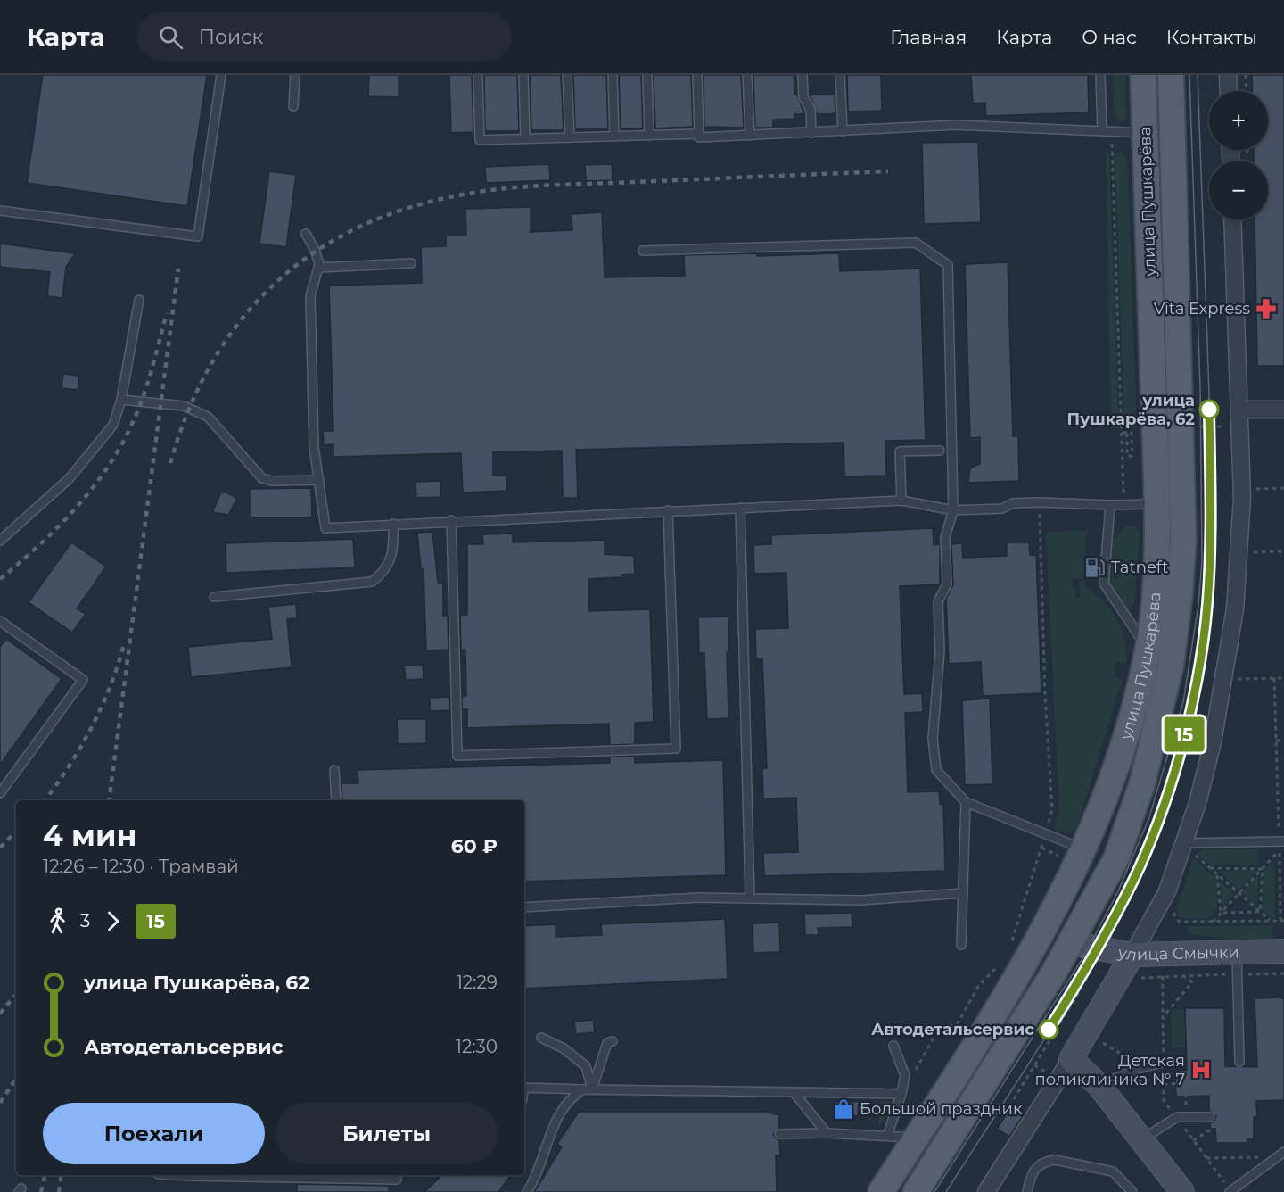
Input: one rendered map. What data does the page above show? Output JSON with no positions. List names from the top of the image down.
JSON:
{
  "streets": {
    "main road": ["улица Пушкарёва", "улица Смычки"]
  },
  "crossings": [
    ["улица Пушкарёва", "улица Смычки"]
  ],
  "places": {
    "pharmacy": ["Vita Express"],
    "other": ["улица Пушкарёва, 62", "Автодетальсервис"],
    "fuel station": ["Tatneft"],
    "hospital": ["Детская поликлиника № 7"],
    "shop": ["Большой праздник"]
  },
  "lines": ["tram line 15"],
  "page": {
    "header": "Карта",
    "search": "Поиск",
    "nav": [
      "Главная",
      "Карта",
      "О нас",
      "Контакты"
    ],
    "on_map": "15",
    "map_buttons": ["+", "−"],
    "heading": ["4 мин", "12:26 – 12:30 · Трамвай", "60 ₽"],
    "legs": ["3", "15"],
    "list": [
      {
        "name": "улица Пушкарёва, 62",
        "value": "12:29"
      },
      {
        "name": "Автодетальсервис",
        "value": "12:30"
      }
    ],
    "buttons": ["Поехали", "Билеты"]
  }
}
